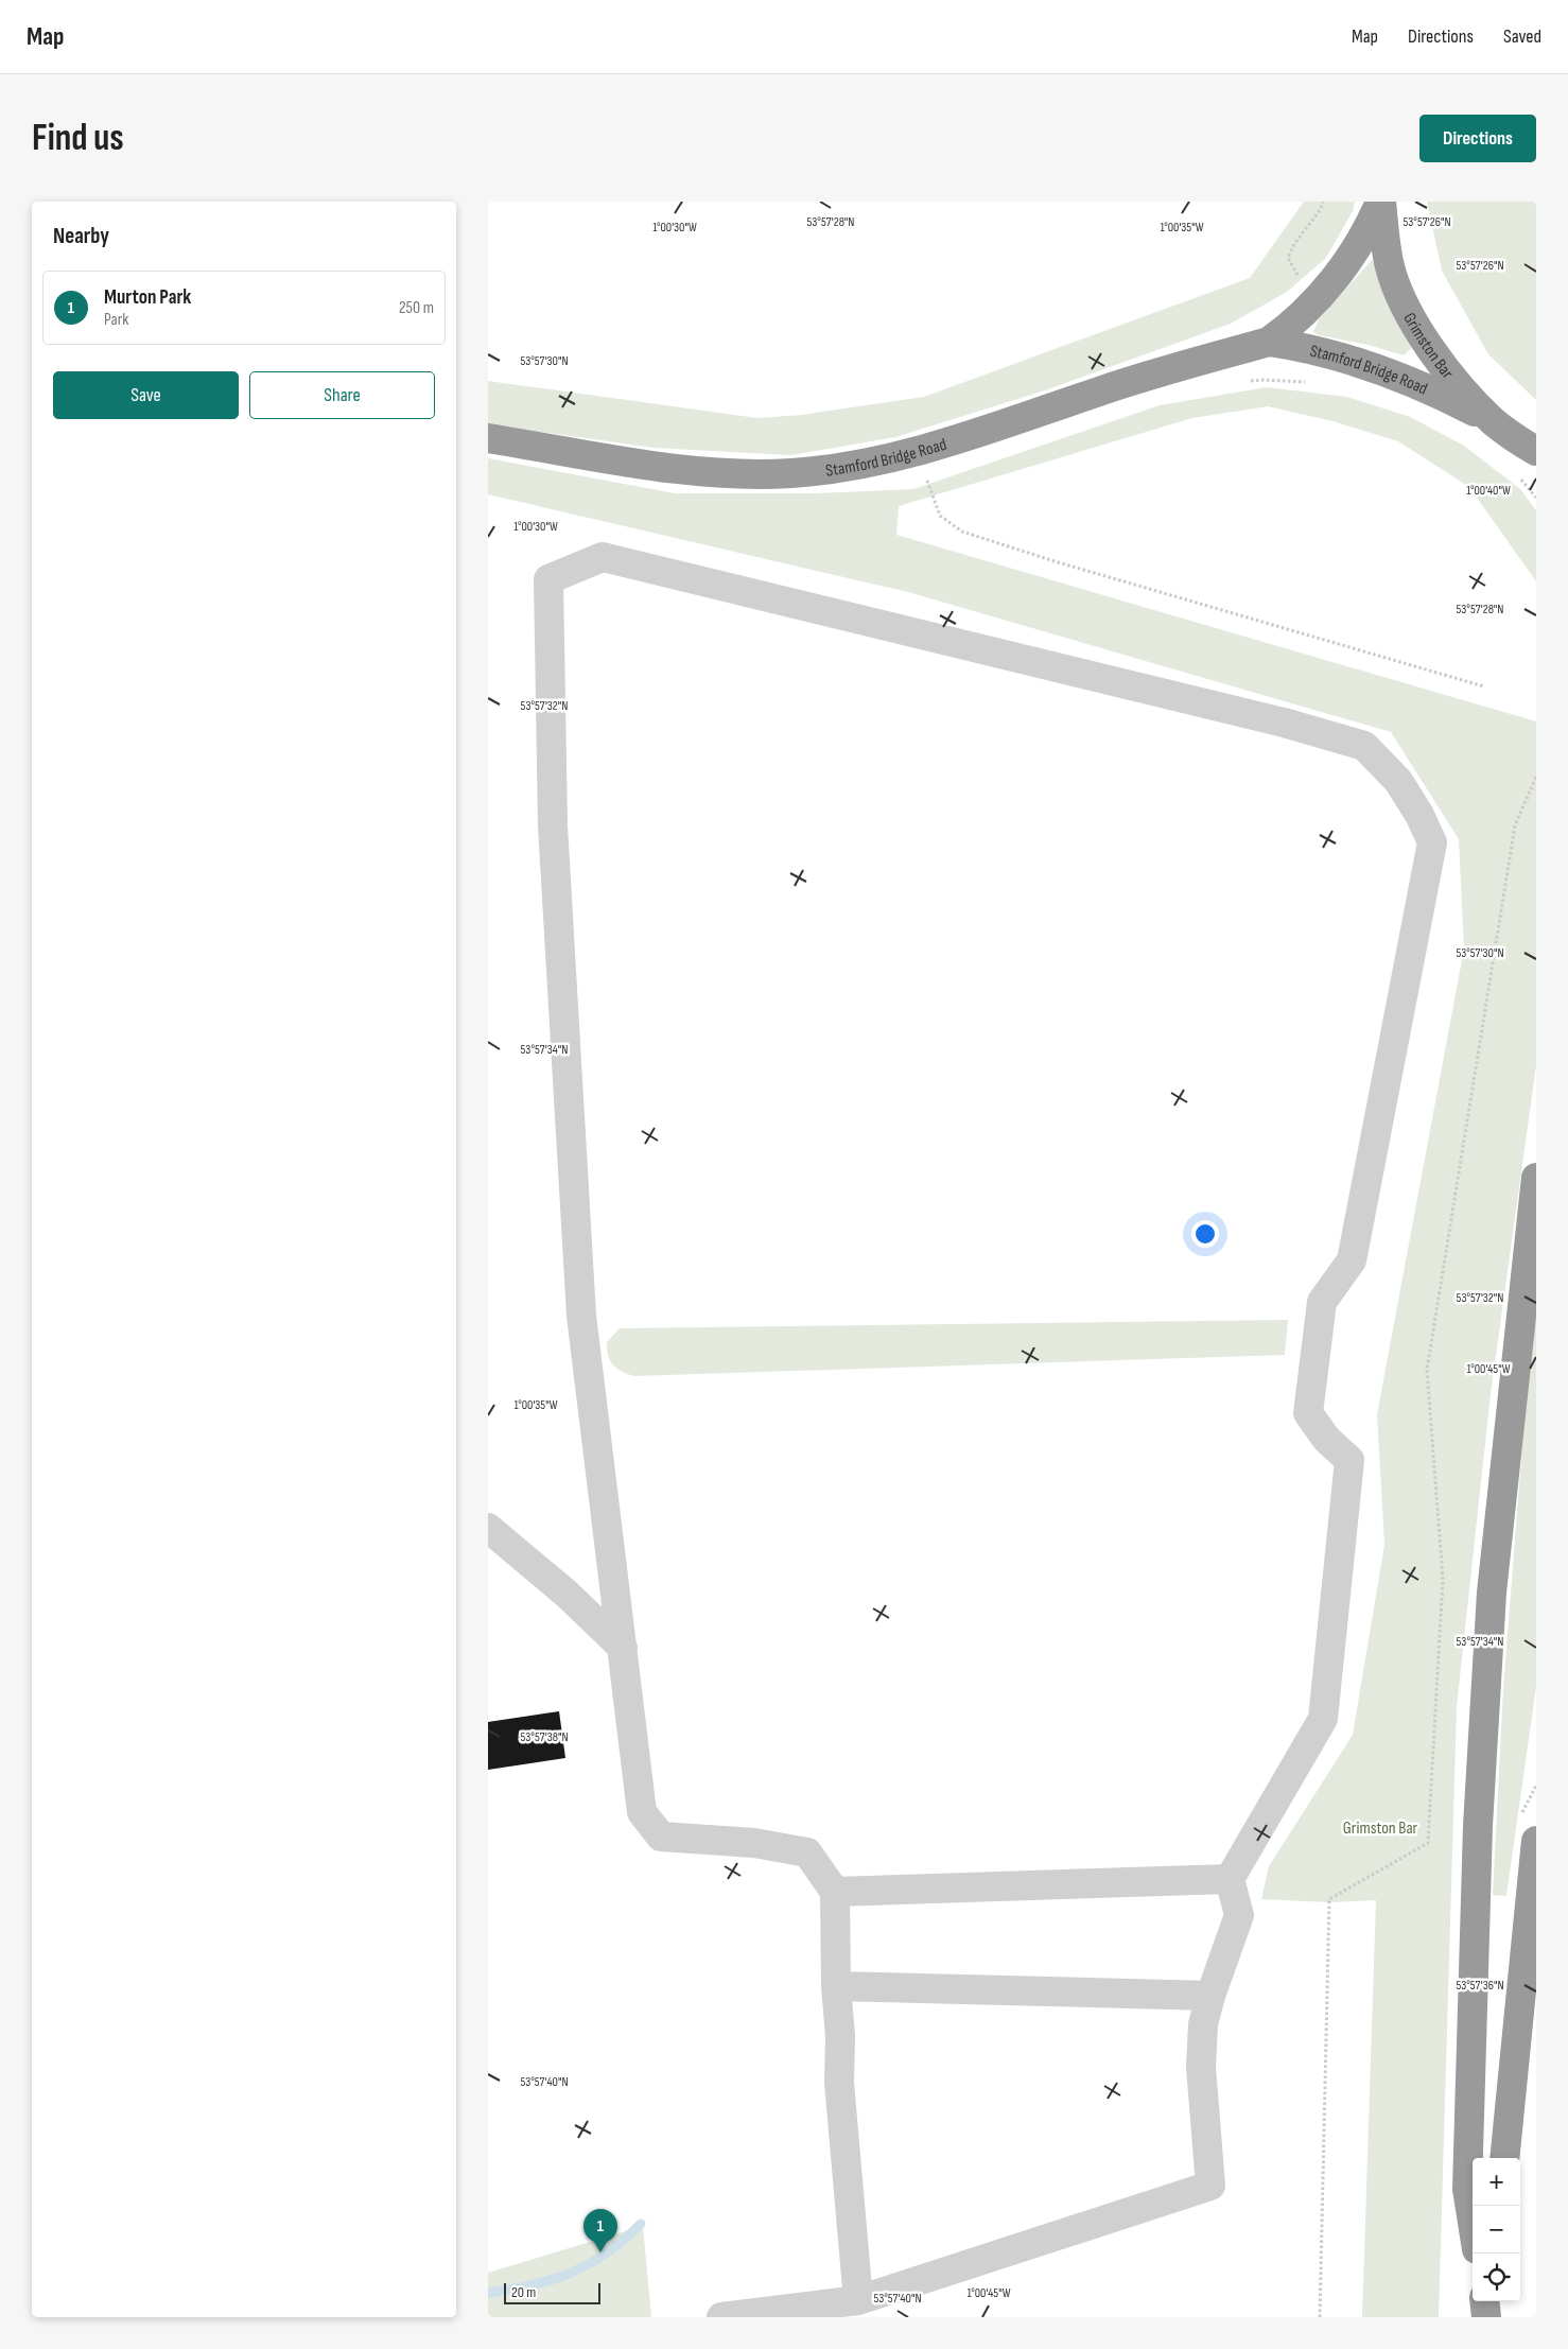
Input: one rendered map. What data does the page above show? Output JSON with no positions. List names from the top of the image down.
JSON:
{
  "streets": {
    "highway": ["Grimston Bar", "Stamford Bridge Road"]
  },
  "crossings": [
    ["Grimston Bar", "Stamford Bridge Road"]
  ],
  "parks": ["Grimston Bar"],
  "scale_bar": "20 m",
  "page": {
    "header": "Map",
    "nav": ["Map", "Directions", "Saved"],
    "buttons": [
      "Directions",
      ["Save", "Share"]
    ],
    "title": "Find us",
    "heading": "Nearby",
    "list": [
      {
        "mark": "1",
        "name": "Murton Park",
        "note": "Park",
        "value": "250 m"
      }
    ],
    "map_buttons": ["+", "−"],
    "pins": "1",
    "scale": "20 m"
  },
  "coordinates": [
    "53°57'28\"N",
    "53°57'26\"N",
    "1°00'30\"W",
    "1°00'35\"W",
    "53°57'30\"N",
    "1°00'40\"W",
    "53°57'32\"N",
    "53°57'34\"N",
    "1°00'45\"W",
    "53°57'38\"N",
    "53°57'36\"N",
    "53°57'40\"N"
  ]
}
